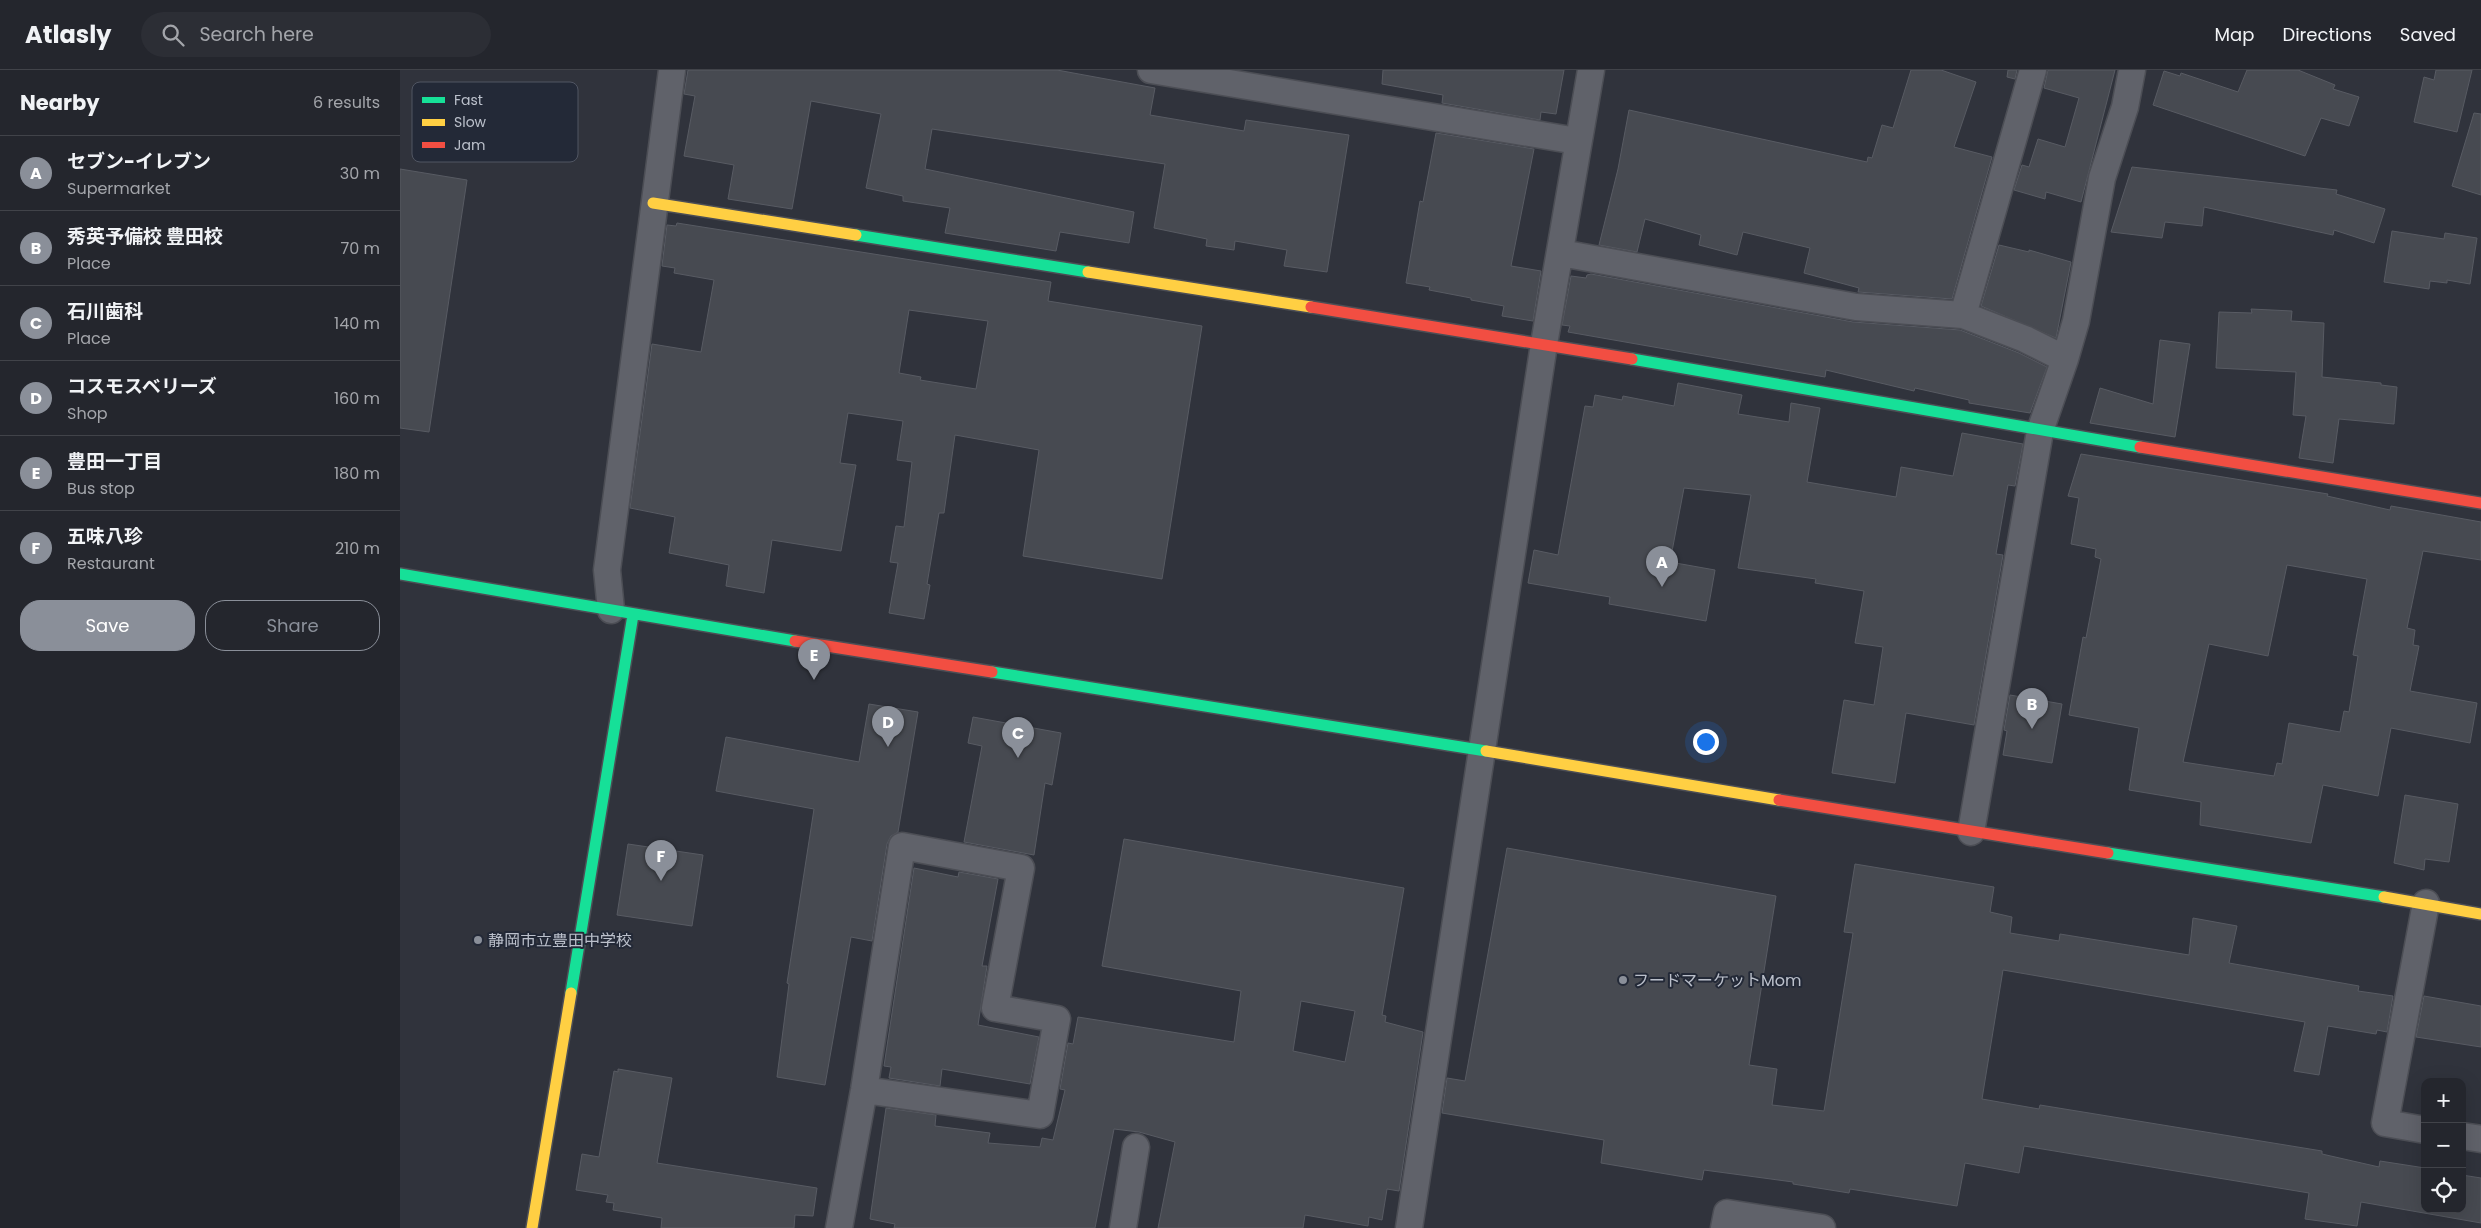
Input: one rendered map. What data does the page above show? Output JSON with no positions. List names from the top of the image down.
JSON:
{
  "places": ["静岡市立豊田中学校", "フードマーケットMom"],
  "legend": ["Fast", "Slow", "Jam"],
  "page": {
    "header": "Atlasly",
    "search": "Search here",
    "nav": ["Map", "Directions", "Saved"],
    "heading": ["Nearby", "6 results"],
    "list": [
      {
        "mark": "A",
        "name": "セブン-イレブン",
        "note": "Supermarket",
        "value": "30 m"
      },
      {
        "mark": "B",
        "name": "秀英予備校 豊田校",
        "note": "Place",
        "value": "70 m"
      },
      {
        "mark": "C",
        "name": "石川歯科",
        "note": "Place",
        "value": "140 m"
      },
      {
        "mark": "D",
        "name": "コスモスベリーズ",
        "note": "Shop",
        "value": "160 m"
      },
      {
        "mark": "E",
        "name": "豊田一丁目",
        "note": "Bus stop",
        "value": "180 m"
      },
      {
        "mark": "F",
        "name": "五味八珍",
        "note": "Restaurant",
        "value": "210 m"
      }
    ],
    "pins": [
      "A",
      "E",
      "B",
      "D",
      "C",
      "F"
    ],
    "buttons": ["Save", "Share"],
    "map_buttons": ["+", "−"]
  }
}
